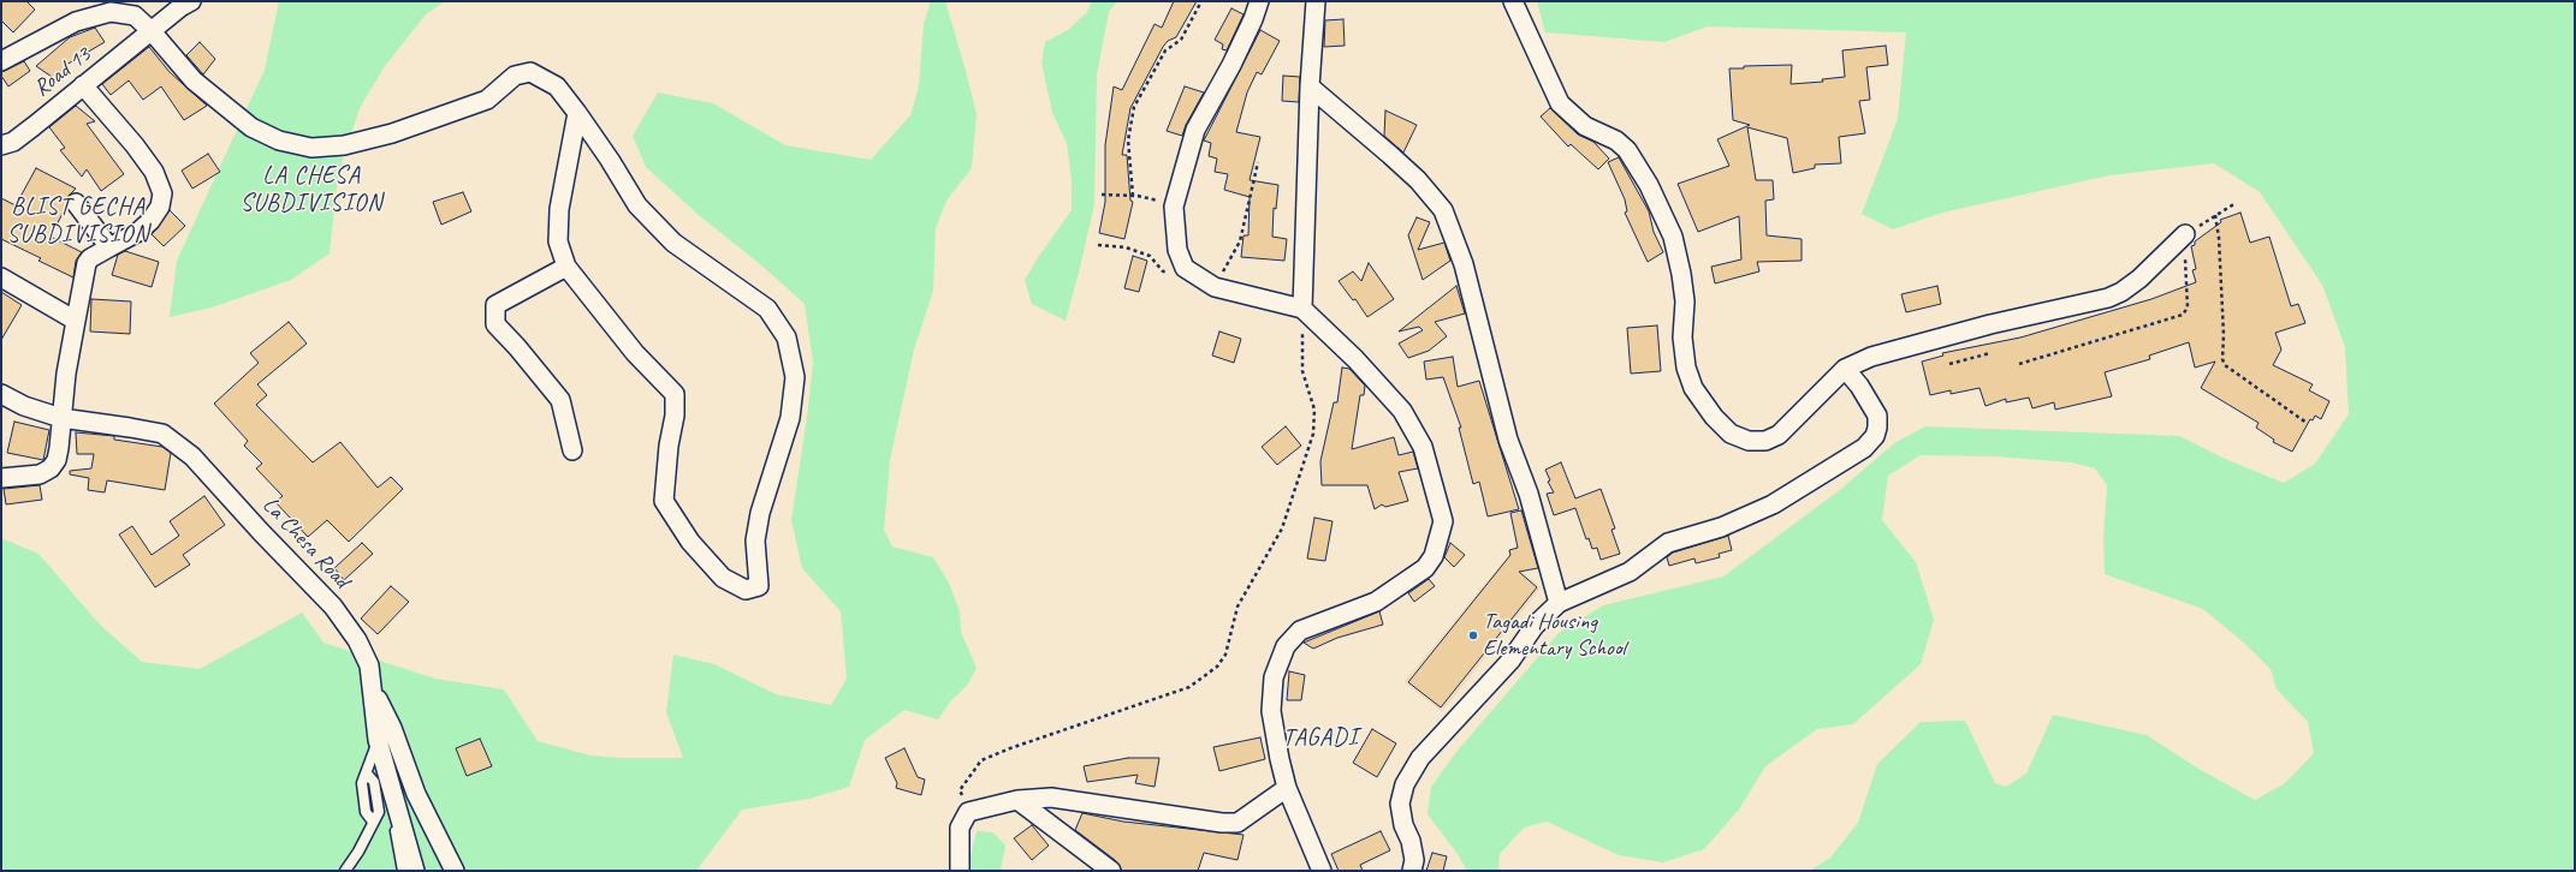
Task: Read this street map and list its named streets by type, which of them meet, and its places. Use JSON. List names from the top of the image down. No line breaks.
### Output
{"streets":{"street":["Road 13","La Chesa Road"]},"districts":["LA CHESA SUBDIVISION","BLIST GECHA SUBDIVISION","TAGADI"],"places":["Tagadi Housing Elementary School"]}
